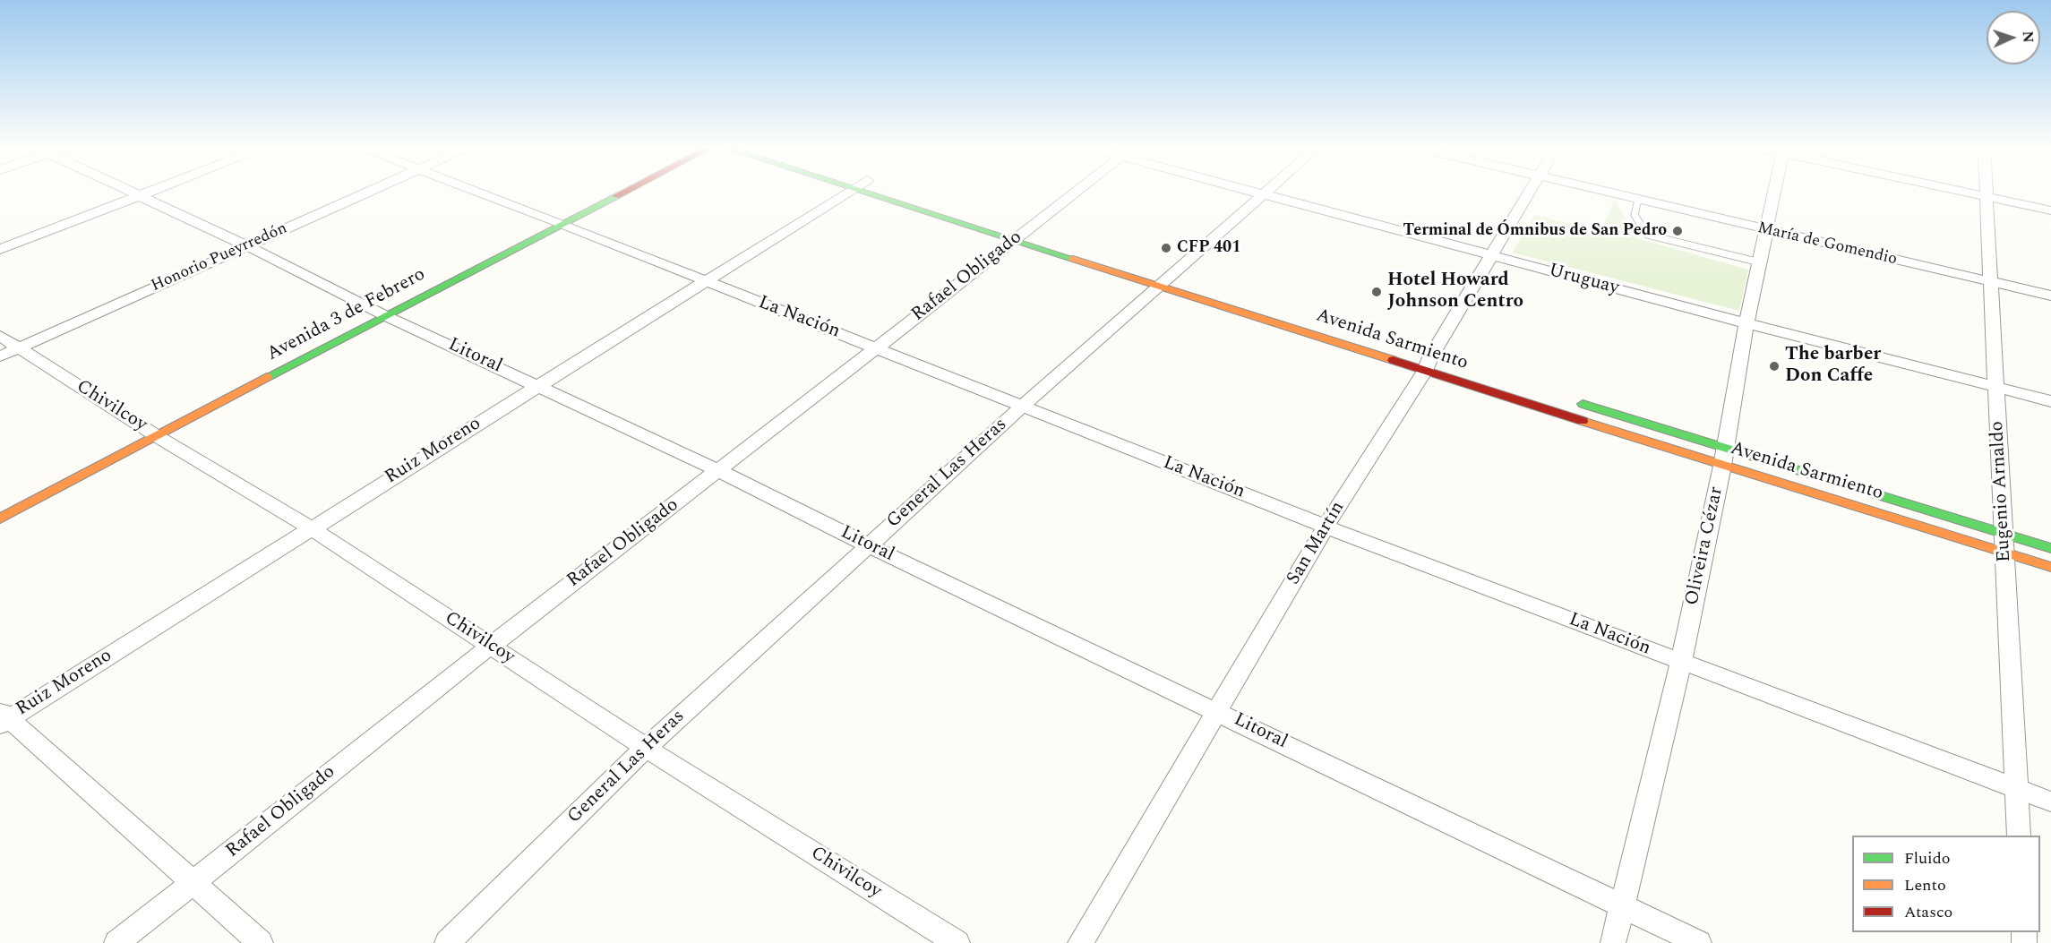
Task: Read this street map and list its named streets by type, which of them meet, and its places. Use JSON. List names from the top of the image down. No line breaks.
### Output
{"streets":{"main road":["Avenida 3 de Febrero","Avenida Sarmiento"],"street":["María de Gomendio","Honorio Pueyrredón","Rafael Obligado","Uruguay","La Nación","Litoral","Chivilcoy","Ruiz Moreno","General Las Heras","Eugenio Arnaldo","San Martín","Oliveira Cézar"]},"crossings":[["María de Gomendio","Eugenio Arnaldo"],["María de Gomendio","Oliveira Cézar"],["Honorio Pueyrredón","Litoral"],["Honorio Pueyrredón","Chivilcoy"],["Rafael Obligado","La Nación"],["Rafael Obligado","Avenida Sarmiento"],["Rafael Obligado","Litoral"],["Rafael Obligado","Chivilcoy"],["Uruguay","General Las Heras"],["Uruguay","Eugenio Arnaldo"],["Uruguay","San Martín"],["Uruguay","Oliveira Cézar"],["Avenida 3 de Febrero","La Nación"],["Avenida 3 de Febrero","Litoral"],["Avenida 3 de Febrero","Chivilcoy"],["La Nación","Ruiz Moreno"],["La Nación","General Las Heras"],["La Nación","Eugenio Arnaldo"],["La Nación","San Martín"],["La Nación","Oliveira Cézar"],["Avenida Sarmiento","General Las Heras"],["Avenida Sarmiento","Eugenio Arnaldo"],["Avenida Sarmiento","San Martín"],["Avenida Sarmiento","Oliveira Cézar"],["Litoral","Ruiz Moreno"],["Litoral","General Las Heras"],["Litoral","San Martín"],["Litoral","Oliveira Cézar"],["Chivilcoy","Ruiz Moreno"],["Chivilcoy","General Las Heras"]],"places":["Terminal de Ómnibus de San Pedro","CFP 401","Hotel Howard Johnson Centro","The barber Don Caffe"],"legend":["Fluido","Lento","Atasco"],"north":"right"}
